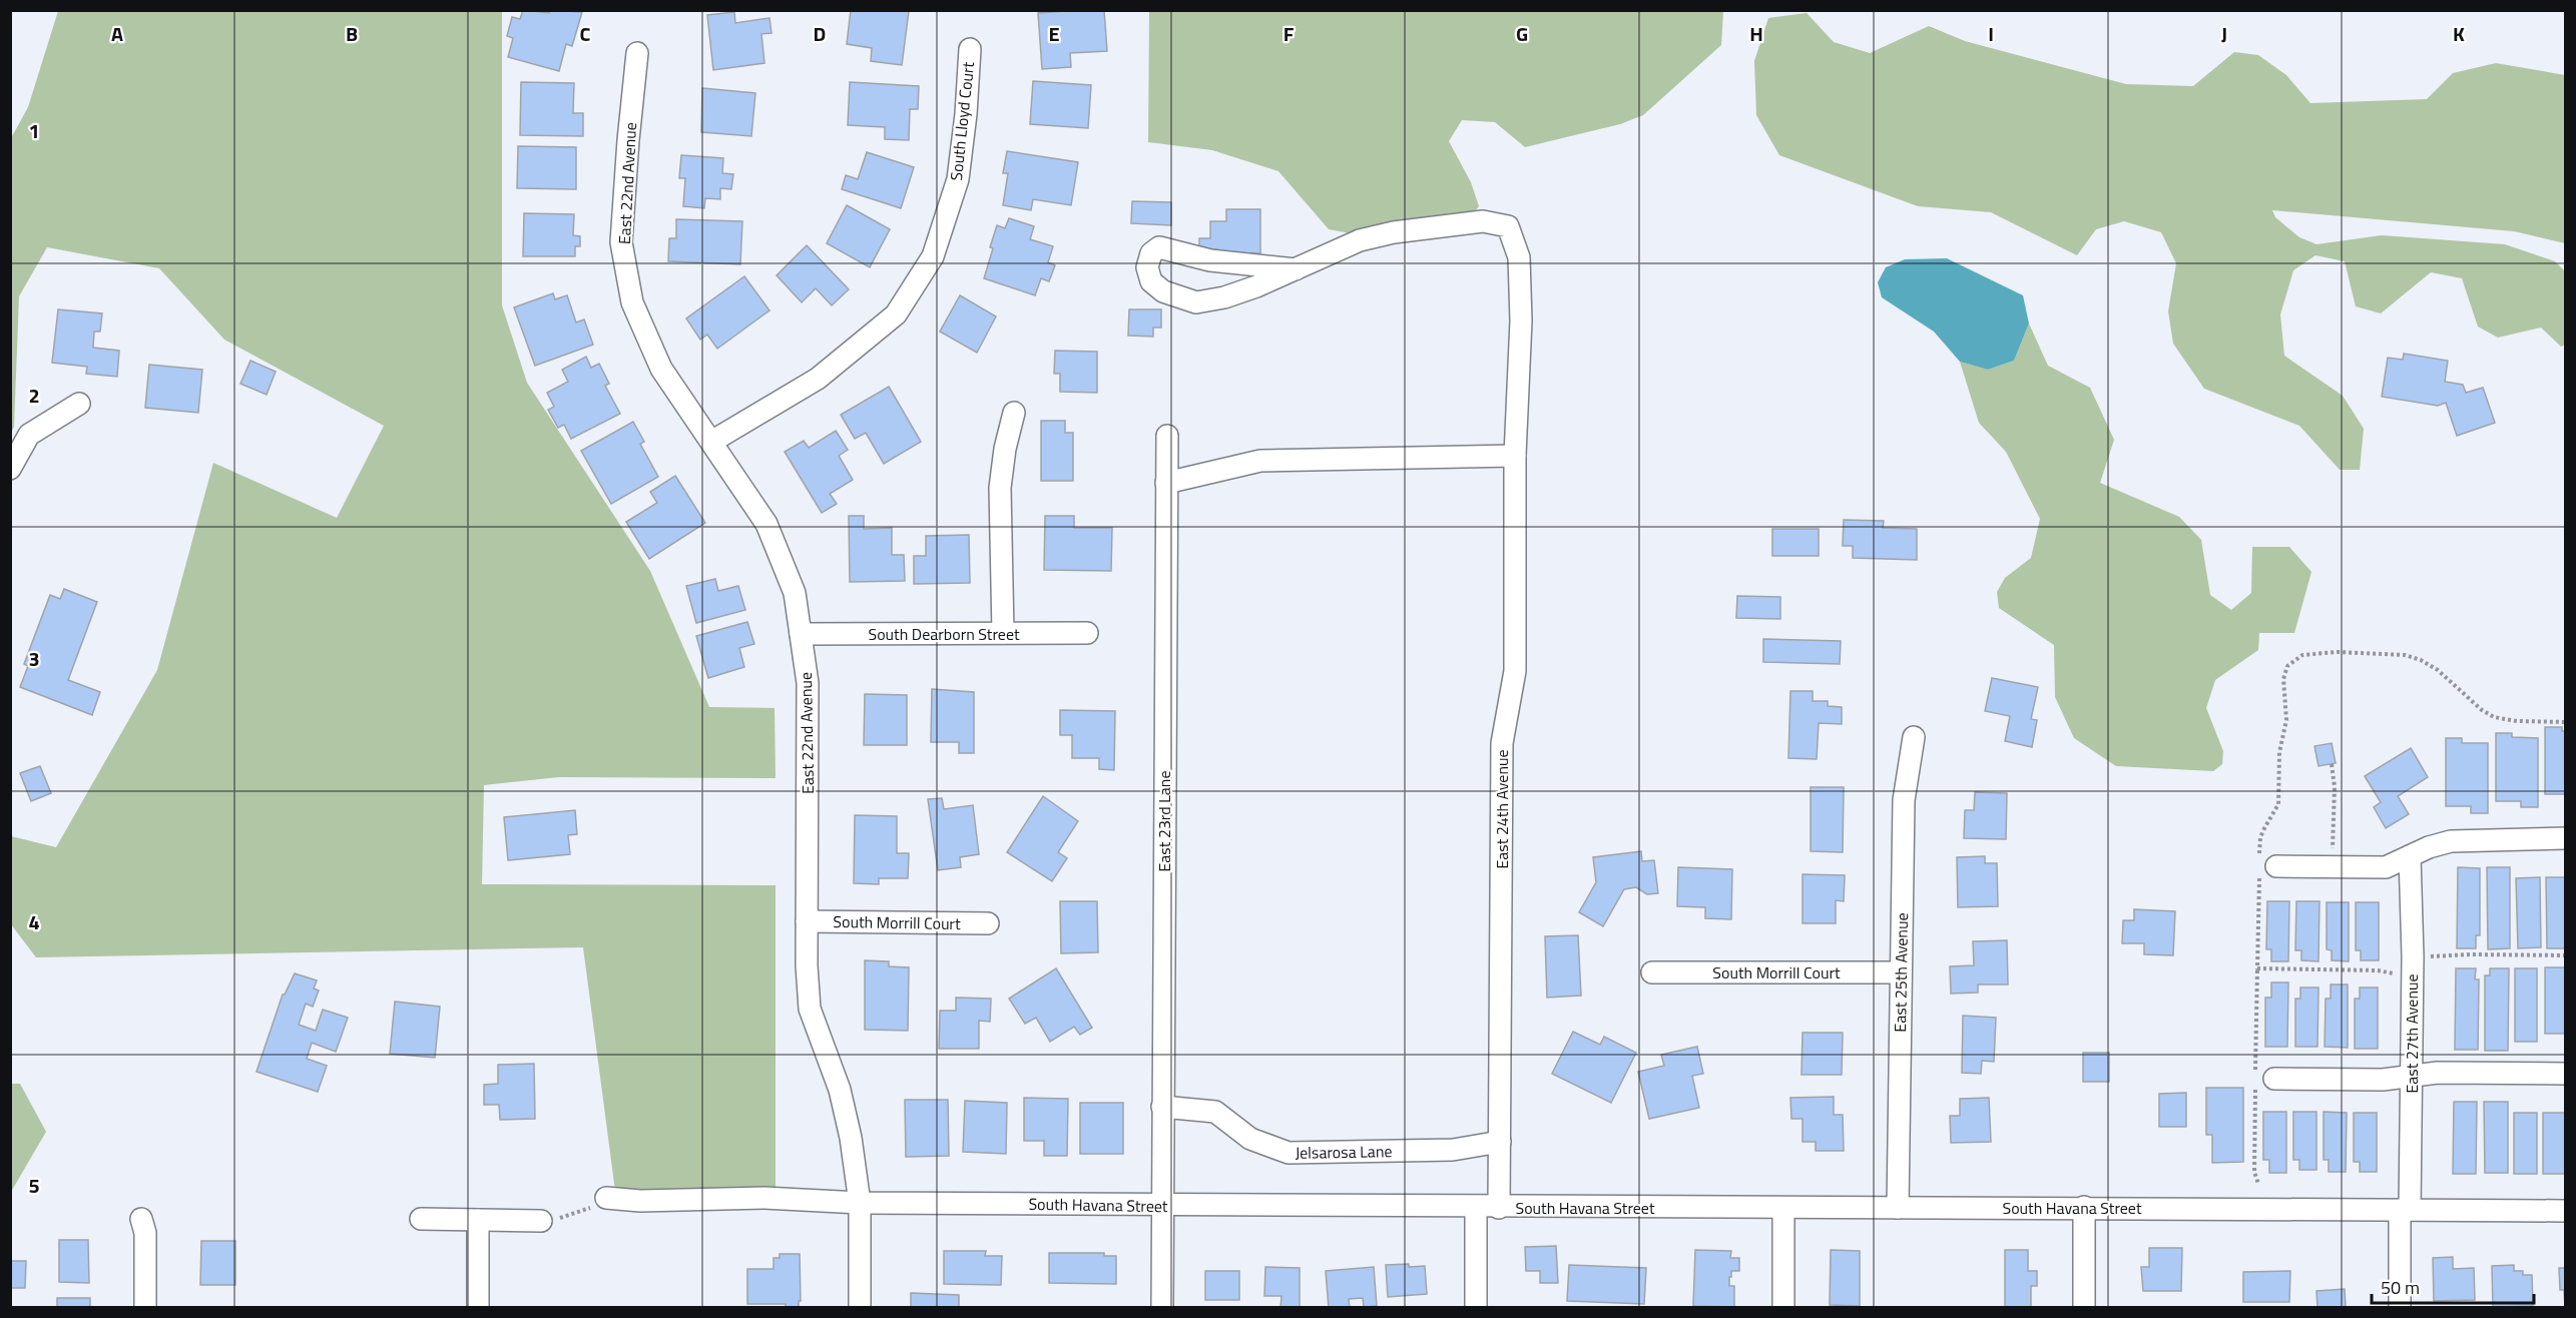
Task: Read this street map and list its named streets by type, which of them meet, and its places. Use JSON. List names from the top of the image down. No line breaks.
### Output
{"streets":{"street":["South Lloyd Court","East 22nd Avenue","South Dearborn Street","East 24th Avenue","East 23rd Lane","South Morrill Court","East 25th Avenue","East 27th Avenue","Jelsarosa Lane","South Havana Street"]},"crossings":[["South Lloyd Court","East 22nd Avenue"],["East 22nd Avenue","South Dearborn Street"],["East 22nd Avenue","South Morrill Court"],["East 22nd Avenue","South Havana Street"],["East 24th Avenue","Jelsarosa Lane"],["East 24th Avenue","South Havana Street"],["East 23rd Lane","Jelsarosa Lane"],["East 23rd Lane","South Havana Street"],["South Morrill Court","East 25th Avenue"],["East 25th Avenue","South Havana Street"],["East 27th Avenue","South Havana Street"]],"scale_bar":"50 m","grid":{"columns":["A","B","C","D","E","F","G","H","I","J","K"],"rows":["1","2","3","4","5"]}}
